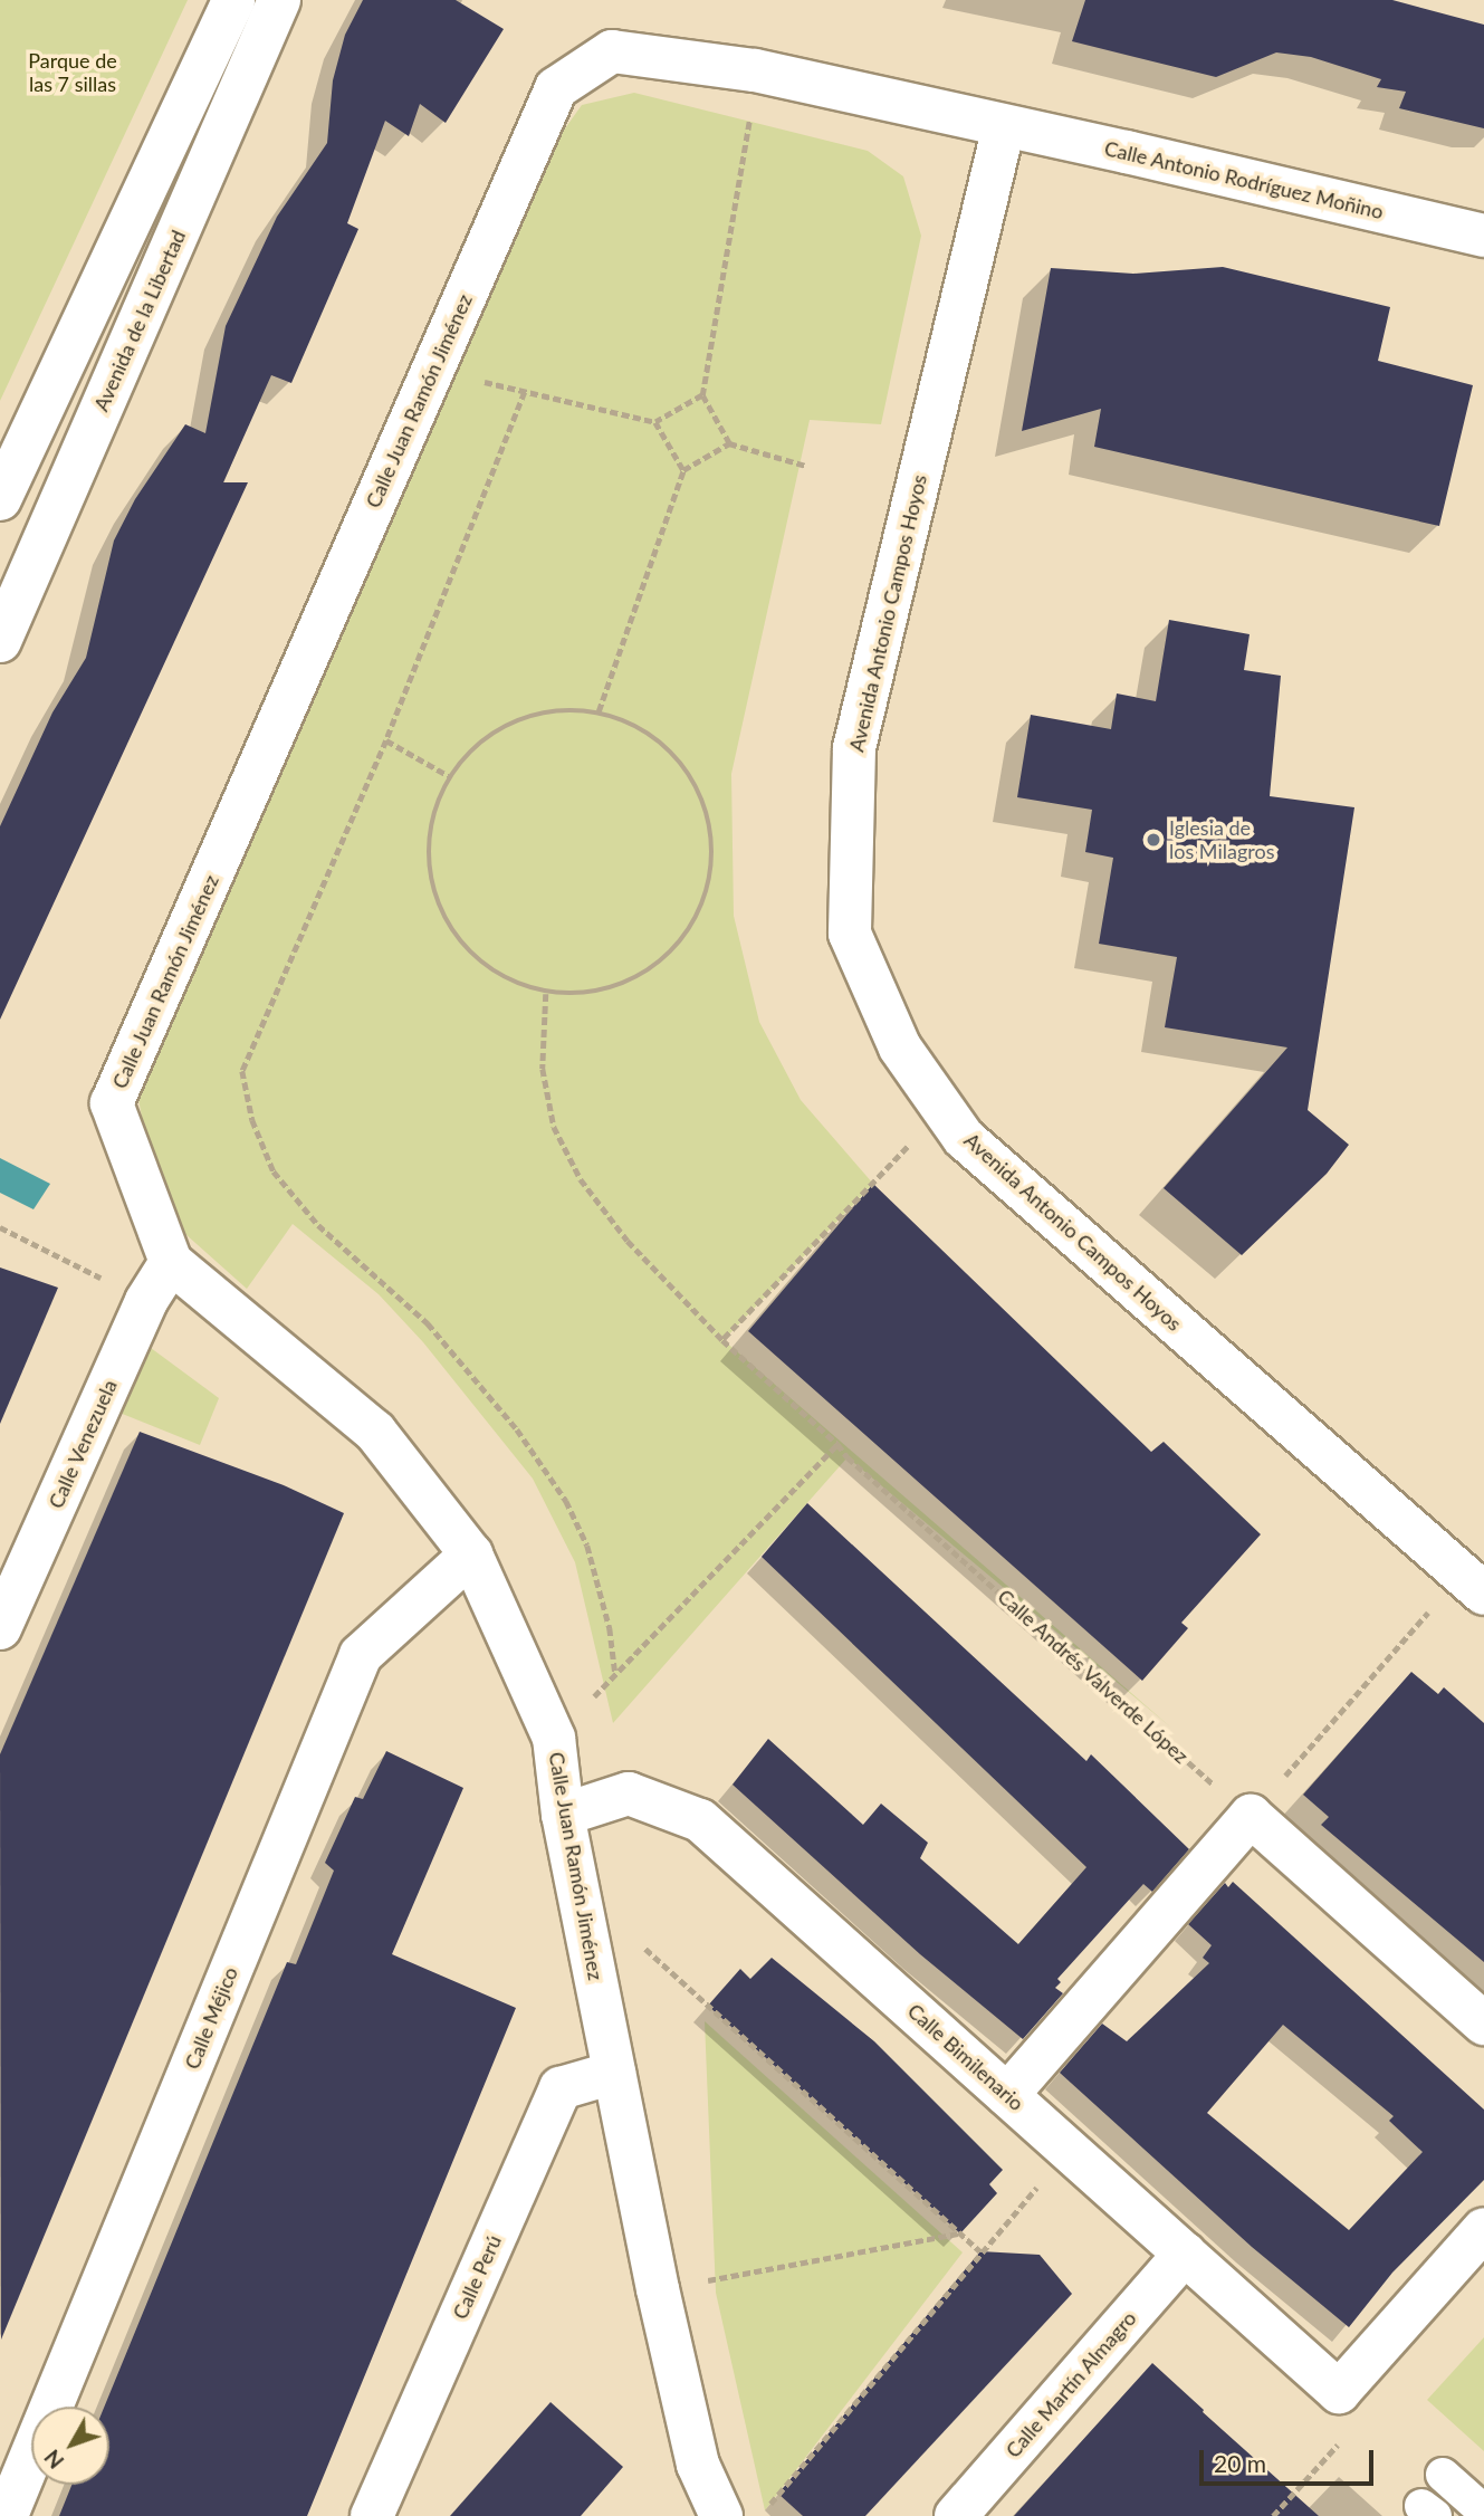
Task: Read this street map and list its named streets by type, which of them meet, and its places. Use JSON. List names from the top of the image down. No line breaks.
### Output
{"streets":{"street":["Calle Antonio Rodríguez Moñino","Avenida de la Libertad","Calle Juan Ramón Jiménez","Avenida Antonio Campos Hoyos","Calle Venezuela","Calle Méjico","Calle Bimilenario","Calle Perú","Calle Martín Almagro"],"path":["Calle Andrés Valverde López"]},"crossings":[["Calle Antonio Rodríguez Moñino","Calle Juan Ramón Jiménez"],["Calle Antonio Rodríguez Moñino","Avenida Antonio Campos Hoyos"],["Calle Juan Ramón Jiménez","Avenida Antonio Campos Hoyos"],["Calle Juan Ramón Jiménez","Calle Venezuela"],["Calle Juan Ramón Jiménez","Calle Méjico"],["Calle Juan Ramón Jiménez","Calle Bimilenario"],["Calle Juan Ramón Jiménez","Calle Perú"],["Calle Bimilenario","Calle Martín Almagro"]],"parks":["Parque de las 7 sillas"],"places":["Iglesia de los Milagros"],"scale_bar":"20 m","north":"bottom left"}
